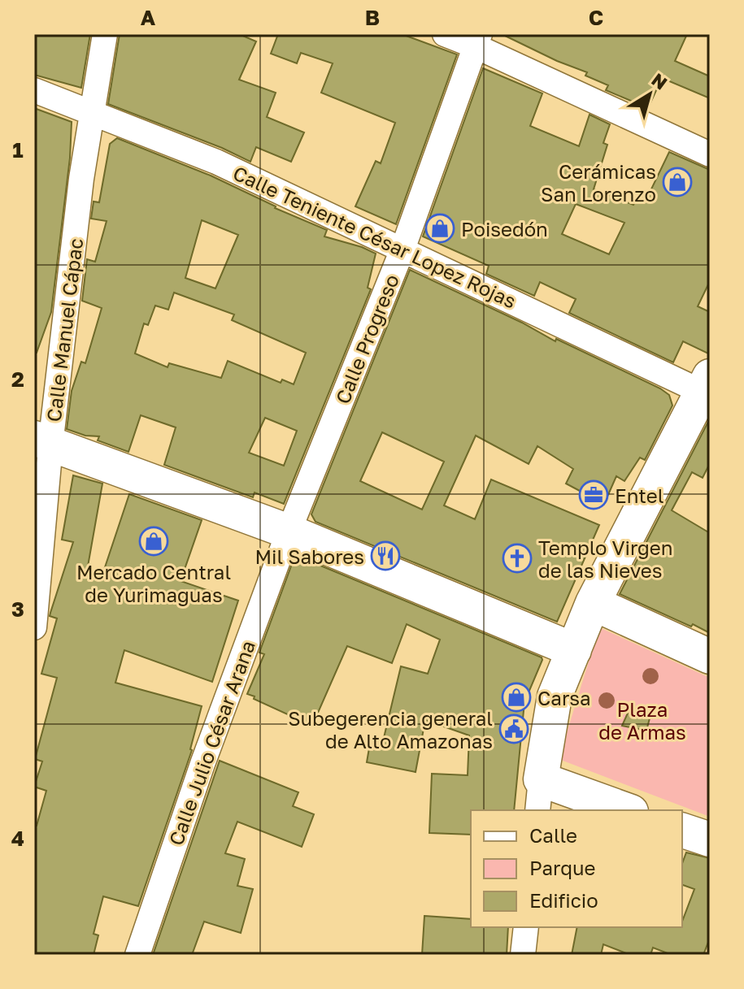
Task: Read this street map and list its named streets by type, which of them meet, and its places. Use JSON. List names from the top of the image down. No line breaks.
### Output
{"streets":{"street":["Calle Teniente César Lopez Rojas","Calle Manuel Cápac","Calle Progreso","Calle Julio César Arana"]},"crossings":[["Calle Teniente César Lopez Rojas","Calle Manuel Cápac"],["Calle Teniente César Lopez Rojas","Calle Progreso"],["Calle Progreso","Calle Julio César Arana"]],"parks":["Plaza de Armas"],"places":{"shop":["Cerámicas San Lorenzo","Poisedón","Mercado Central de Yurimaguas","Carsa"],"office":["Entel"],"restaurant":["Mil Sabores"],"church":["Templo Virgen de las Nieves"],"public building":["Subegerencia general de Alto Amazonas"]},"legend":["Calle","Parque","Edificio"],"north":"top right","grid":{"columns":["A","B","C"],"rows":["1","2","3","4"]}}
